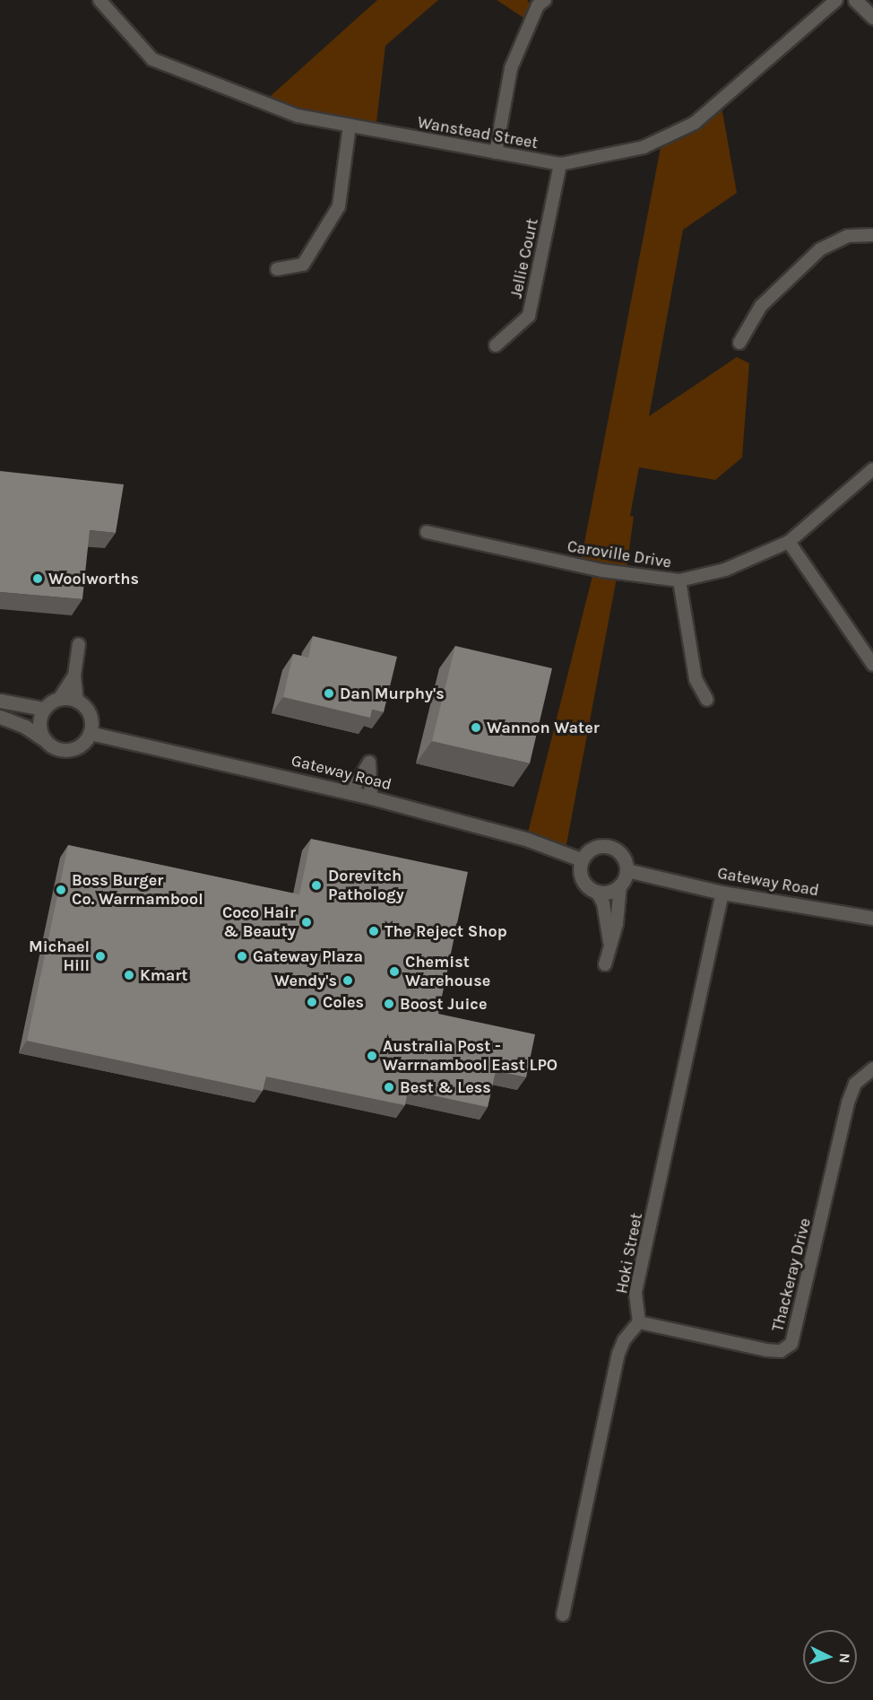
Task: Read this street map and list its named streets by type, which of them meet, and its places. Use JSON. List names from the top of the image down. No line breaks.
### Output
{"streets":{"street":["Wanstead Street","Jellie Court","Caroville Drive","Gateway Road","Hoki Street","Thackeray Drive"]},"crossings":[["Wanstead Street","Jellie Court"],["Gateway Road","Hoki Street"],["Hoki Street","Thackeray Drive"]],"places":["Woolworths","Dan Murphy's","Wannon Water","Dorevitch Pathology","Boss Burger Co. Warrnambool","Coco Hair & Beauty","The Reject Shop","Michael Hill","Gateway Plaza","Chemist Warehouse","Kmart","Wendy's","Coles","Boost Juice","Australia Post - Warrnambool East LPO","Best & Less"],"north":"right"}
